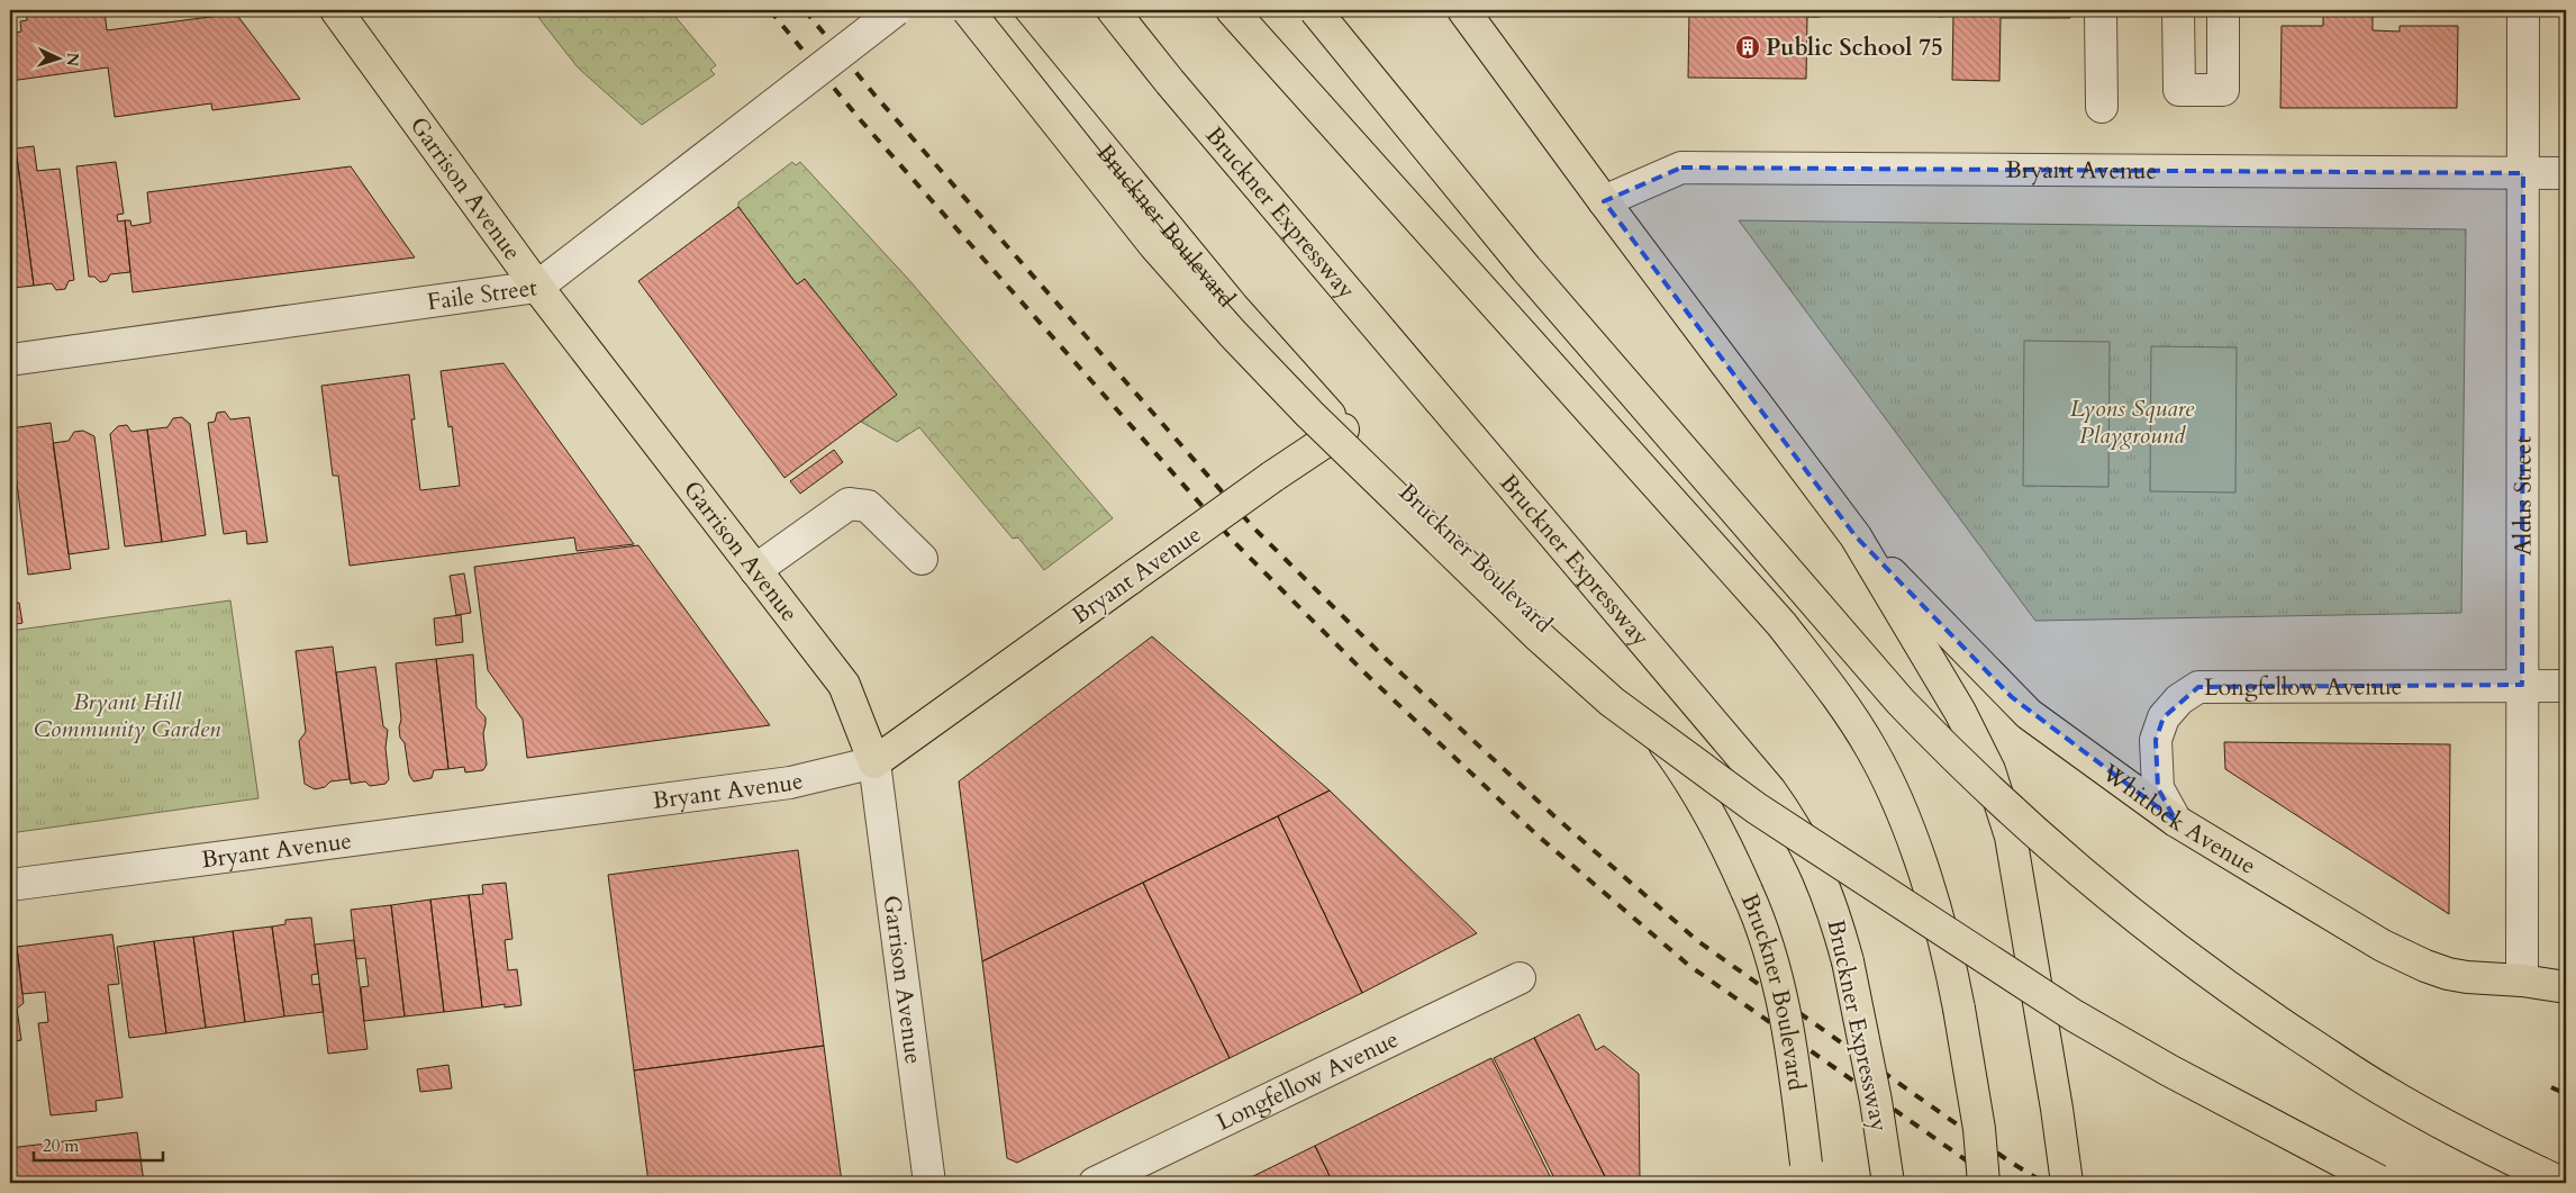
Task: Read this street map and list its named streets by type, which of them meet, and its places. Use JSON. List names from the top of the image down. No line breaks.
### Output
{"streets":{"main road":["Bryant Avenue","Garrison Avenue","Bruckner Expressway","Bruckner Boulevard","Whitlock Avenue"],"street":["Faile Street","Aldus Street","Longfellow Avenue"]},"crossings":[["Bryant Avenue","Garrison Avenue"],["Bryant Avenue","Bruckner Boulevard"],["Bryant Avenue","Aldus Street"],["Garrison Avenue","Faile Street"],["Aldus Street","Longfellow Avenue"],["Aldus Street","Whitlock Avenue"],["Longfellow Avenue","Whitlock Avenue"]],"parks":["Lyons Square Playground","Bryant Hill Community Garden"],"places":{"building":["Public School 75"]},"scale_bar":"20 m","north":"right"}
